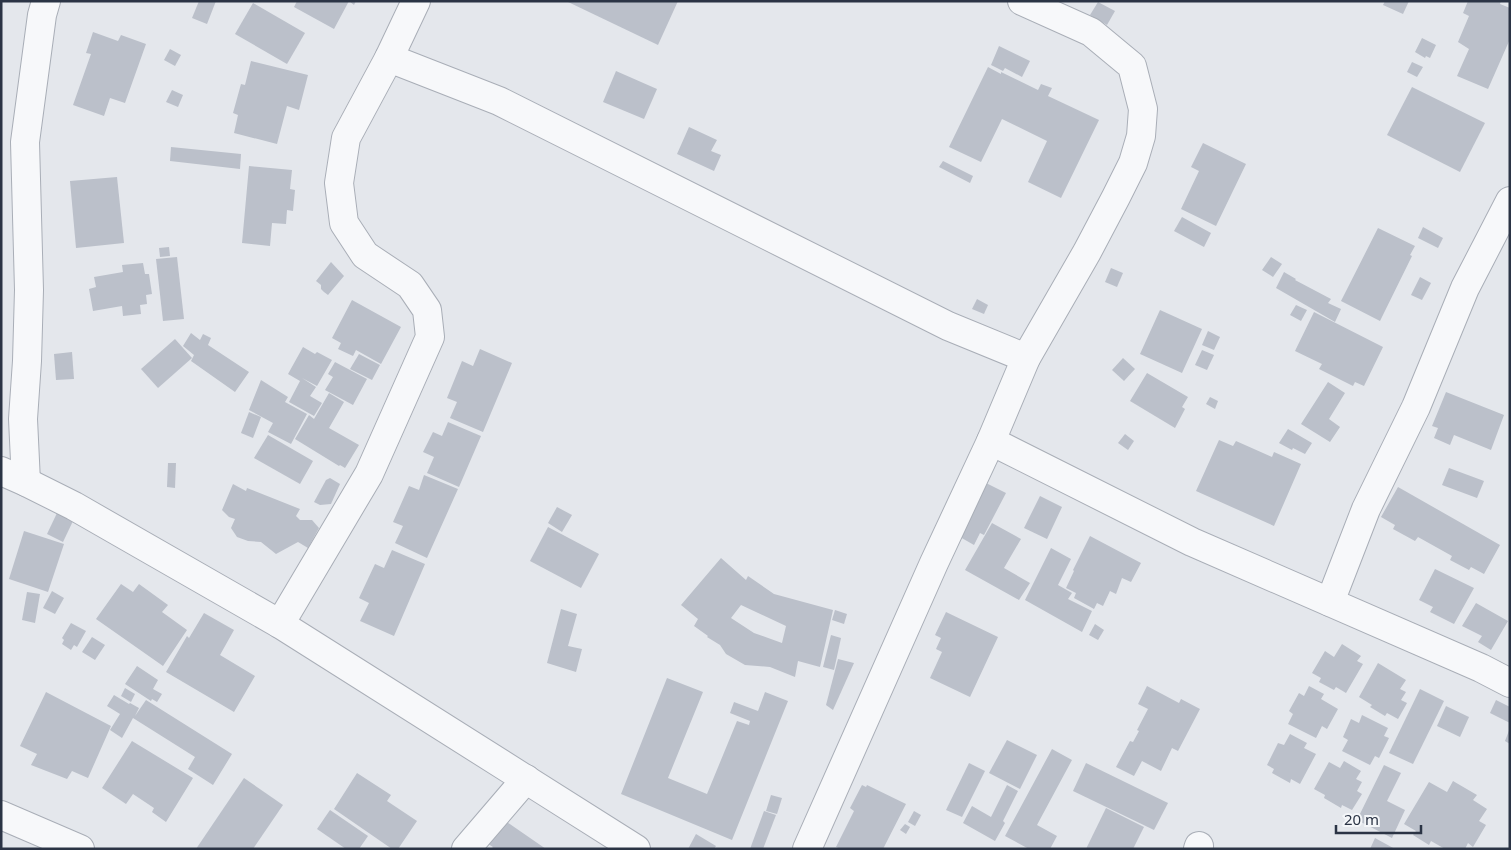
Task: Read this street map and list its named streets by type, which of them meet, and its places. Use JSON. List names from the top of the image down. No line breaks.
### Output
{"scale_bar":"20 m"}
